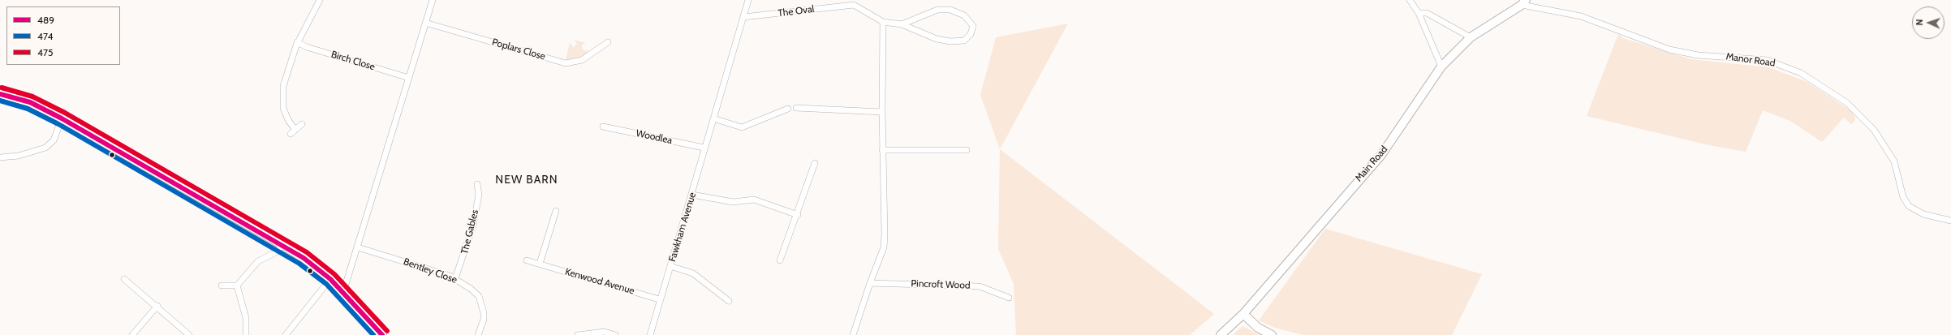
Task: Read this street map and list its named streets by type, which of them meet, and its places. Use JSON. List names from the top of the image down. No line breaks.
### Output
{"streets":{"street":["The Oval","Poplars Close","Manor Road","Birch Close","Woodlea","Main Road","Fawkham Avenue","The Gables","Bentley Close","Kenwood Avenue","Pincroft Wood"]},"crossings":[["The Oval","Fawkham Avenue"],["Manor Road","Main Road"],["Woodlea","Fawkham Avenue"],["Fawkham Avenue","Kenwood Avenue"],["The Gables","Bentley Close"]],"districts":["NEW BARN"],"lines":["transit line 475","transit line 489","transit line 474"],"legend":["489","474","475"],"north":"left"}
